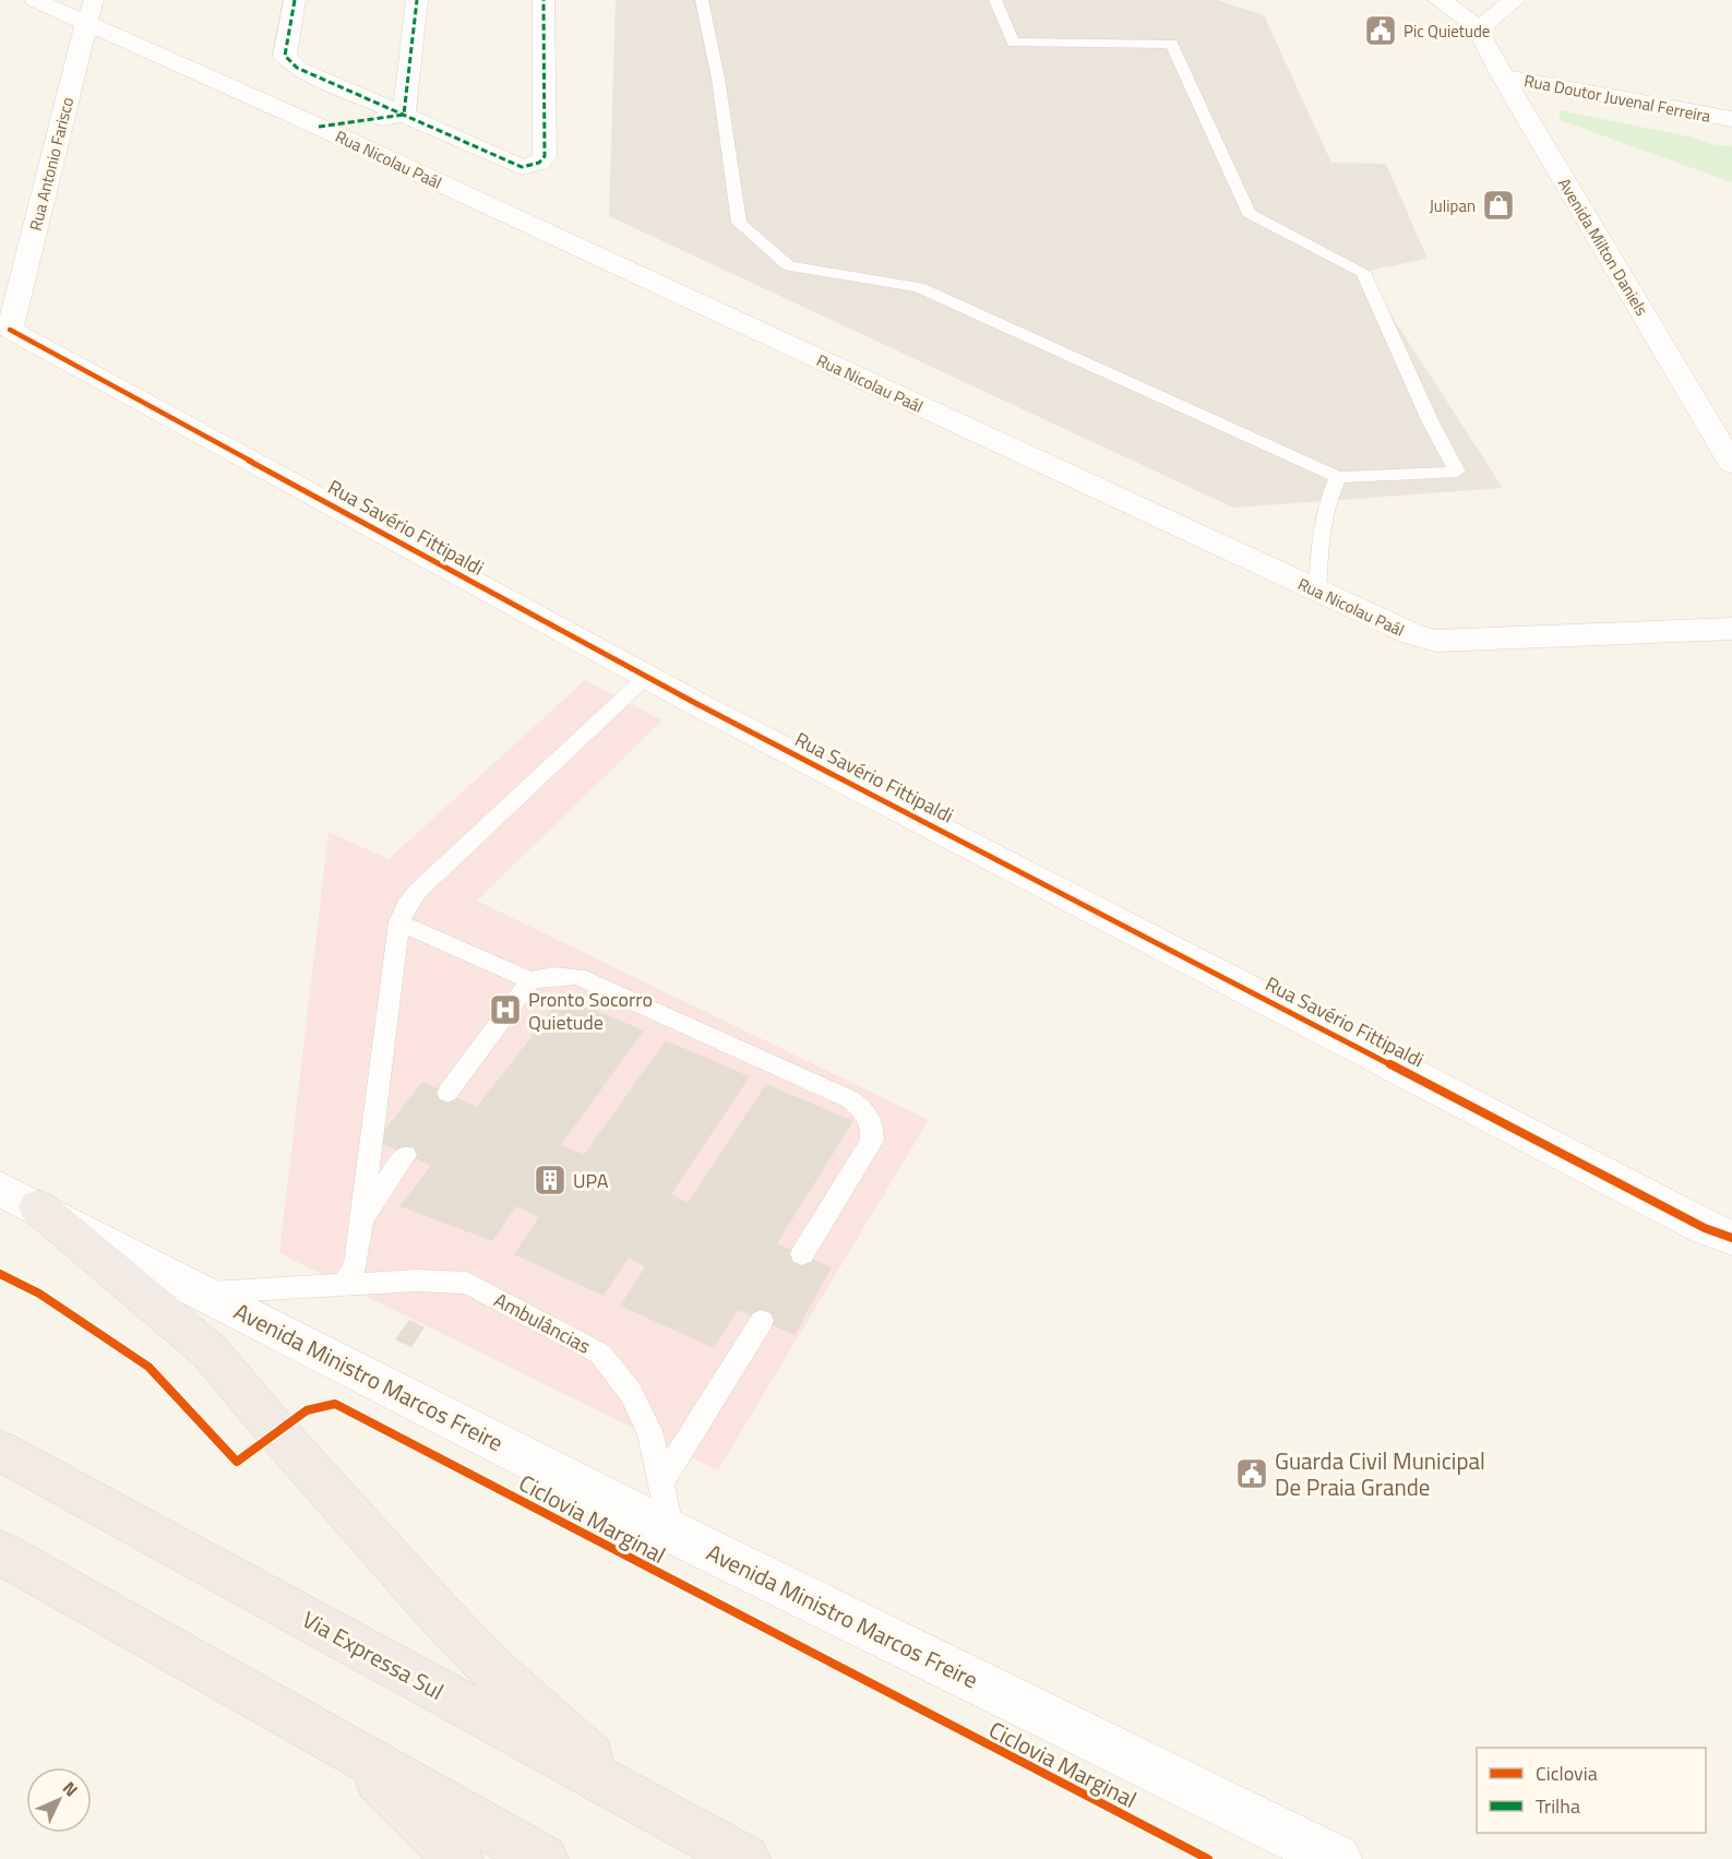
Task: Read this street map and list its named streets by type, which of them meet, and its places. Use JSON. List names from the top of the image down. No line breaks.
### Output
{"streets":{"highway":["Via Expressa Sul"],"street":["Rua Doutor Juvenal Ferreira","Rua Nicolau Paál","Rua Antonio Farisco","Avenida Milton Daniels","Rua Savério Fittipaldi","Avenida Ministro Marcos Freire"],"lane":["Ambulâncias"],"cycle path":["Ciclovia Marginal"]},"crossings":[["Rua Doutor Juvenal Ferreira","Avenida Milton Daniels"],["Rua Nicolau Paál","Rua Antonio Farisco"],["Rua Antonio Farisco","Rua Savério Fittipaldi"],["Ambulâncias","Avenida Ministro Marcos Freire"]],"places":{"public building":["Pic Quietude","Guarda Civil Municipal De Praia Grande"],"shop":["Julipan"],"hospital":["Pronto Socorro Quietude"],"building":["UPA"]},"legend":["Ciclovia","Trilha"],"north":"top right"}
